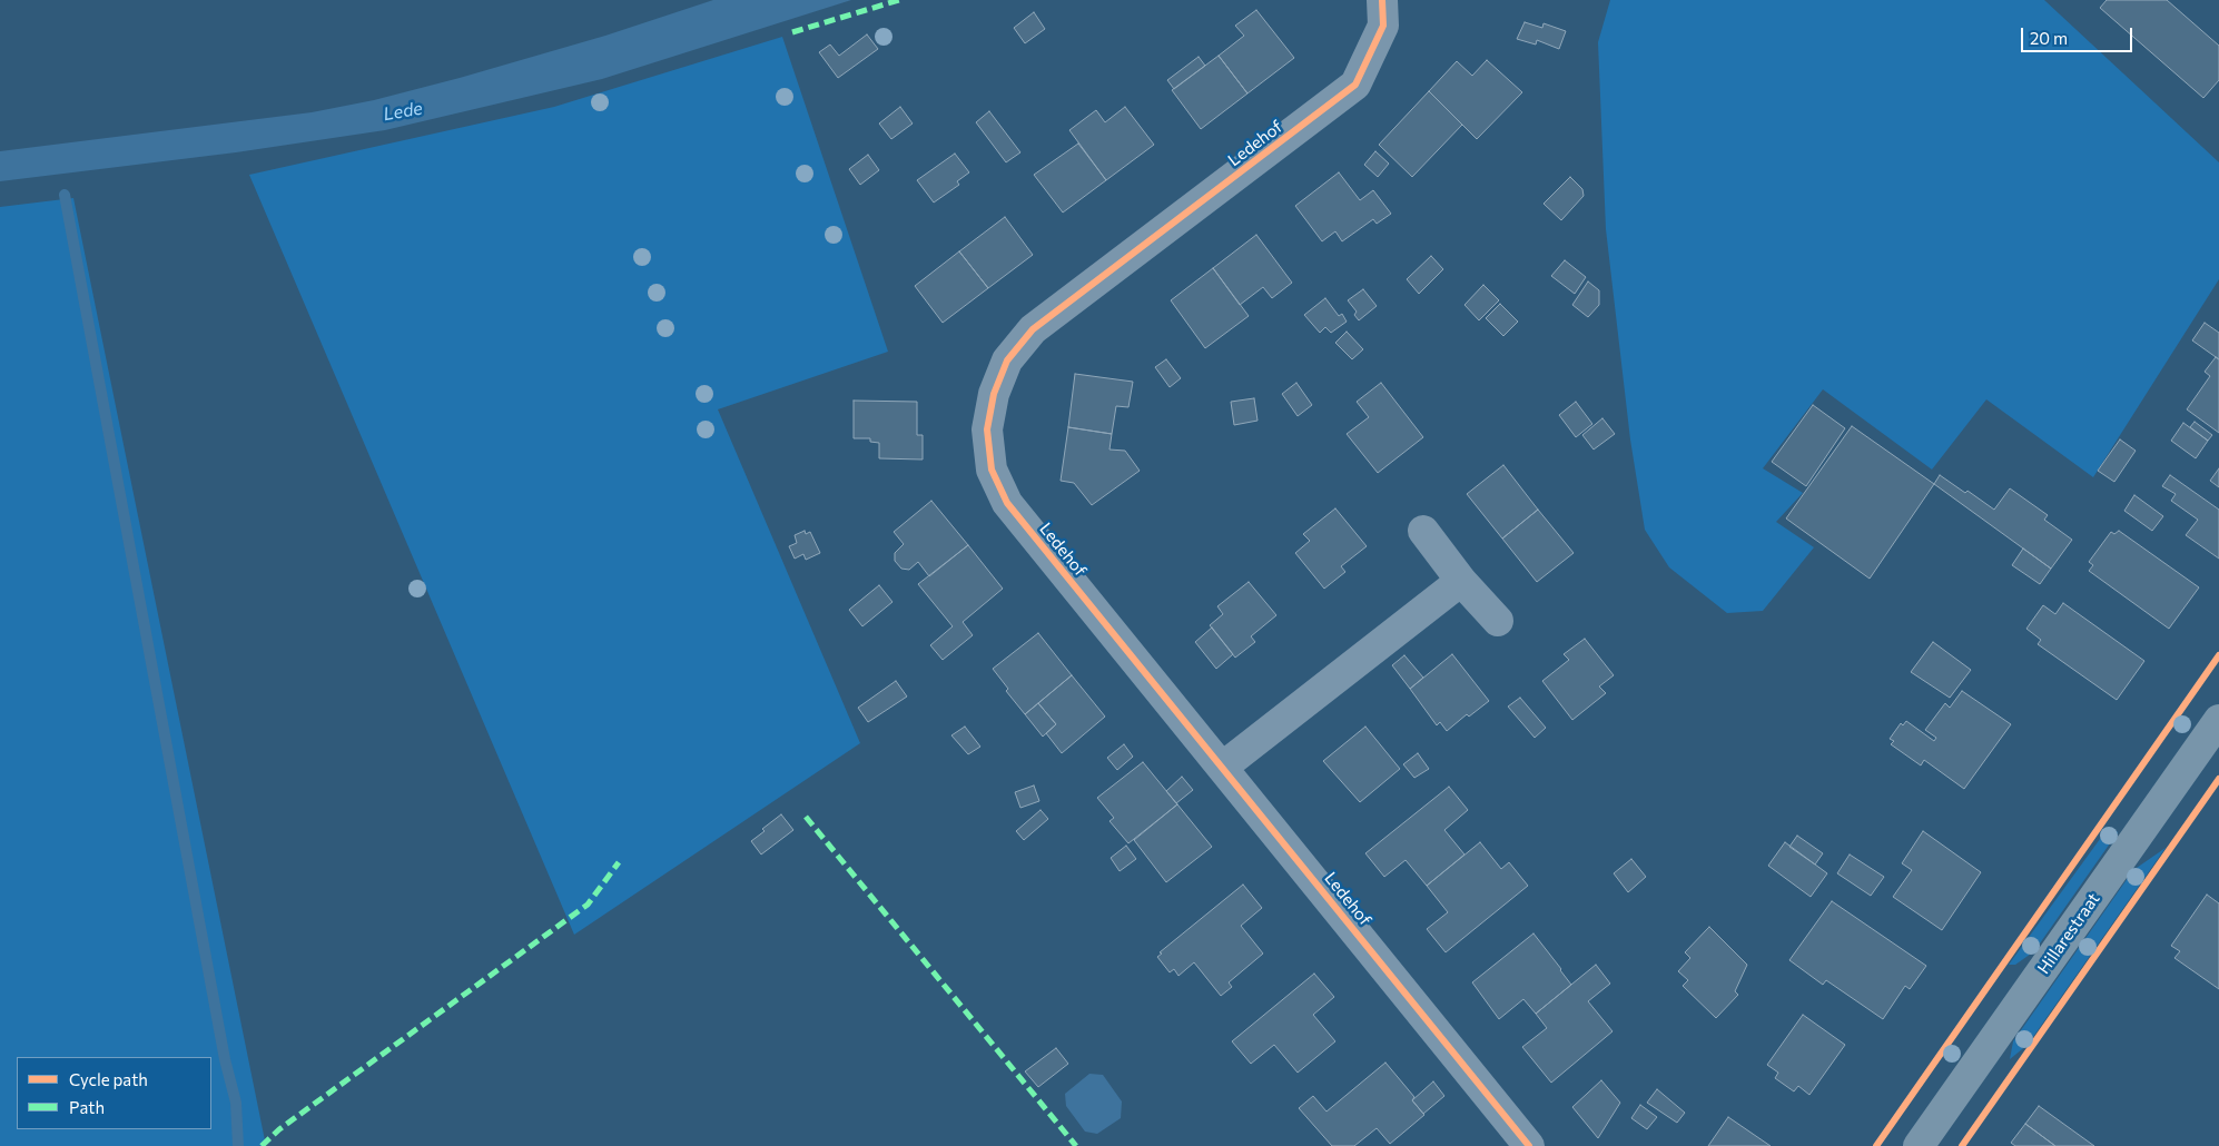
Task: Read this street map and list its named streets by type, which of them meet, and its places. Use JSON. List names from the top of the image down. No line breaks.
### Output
{"streets":{"main road":["Hillarestraat"],"street":["Ledehof"]},"water":["Lede"],"legend":["Cycle path","Path"],"scale_bar":"20 m"}
